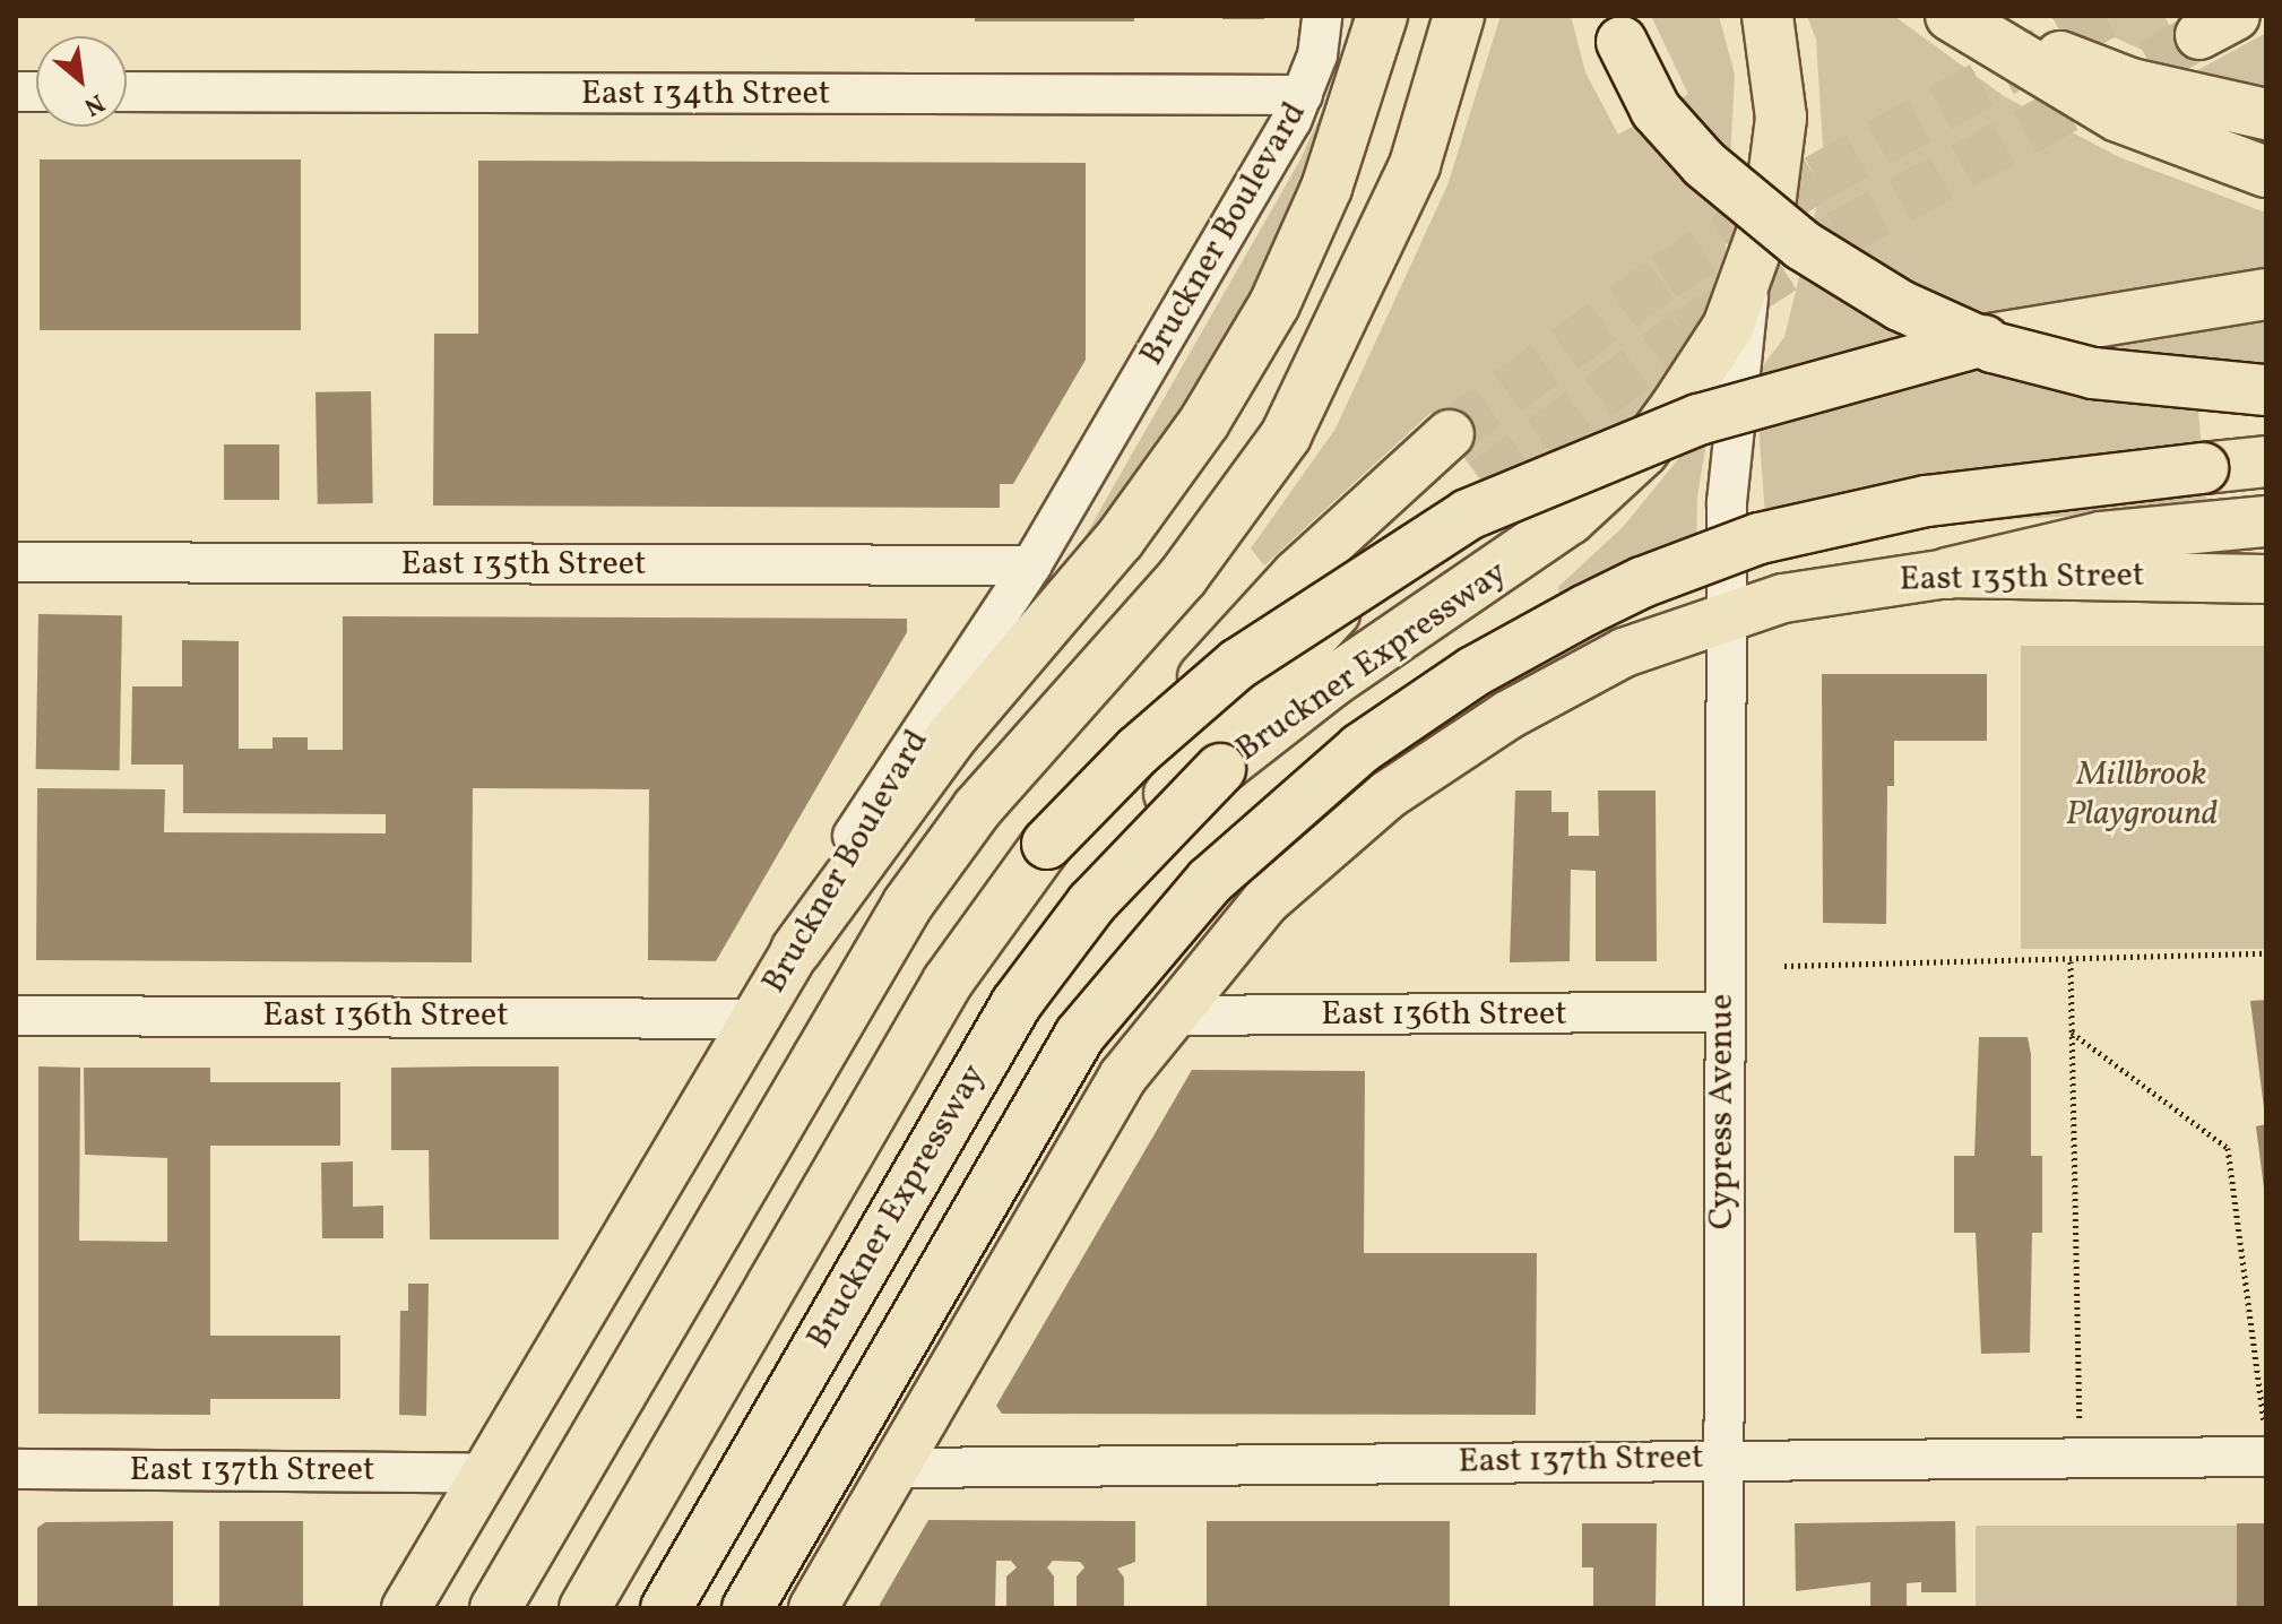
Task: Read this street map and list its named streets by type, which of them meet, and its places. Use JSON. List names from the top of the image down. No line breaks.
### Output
{"streets":{"highway":["Bruckner Expressway"],"main road":["Bruckner Boulevard","East 135th Street"],"street":["East 134th Street","East 136th Street","Cypress Avenue","East 137th Street"]},"crossings":[["East 134th Street","Bruckner Boulevard"],["Bruckner Boulevard","East 135th Street"],["Bruckner Boulevard","East 136th Street"],["Bruckner Boulevard","East 137th Street"],["East 135th Street","Cypress Avenue"],["Bruckner Expressway","Cypress Avenue"],["East 136th Street","Cypress Avenue"],["Cypress Avenue","East 137th Street"]],"parks":["Millbrook Playground"],"north":"bottom right"}
